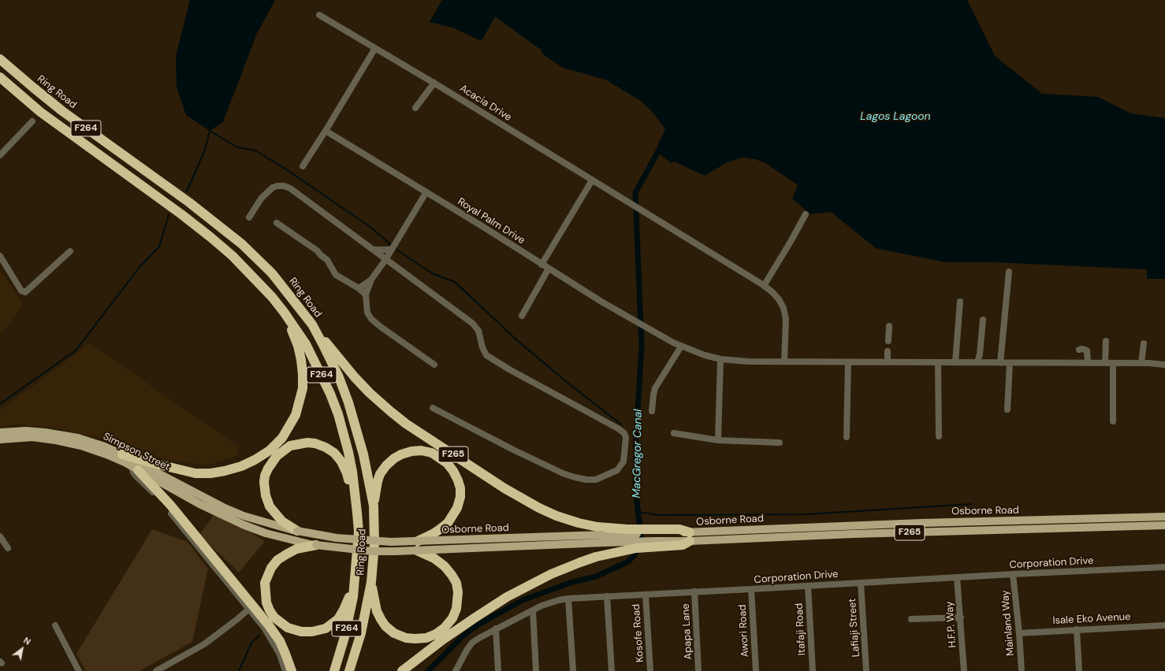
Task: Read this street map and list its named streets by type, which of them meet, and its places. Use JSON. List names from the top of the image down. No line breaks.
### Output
{"streets":{"highway":["Ring Road","F264","F265"],"main road":["Simpson Street","Osborne Road"],"street":["Acacia Drive","Royal Palm Drive","Corporation Drive","Isale Eko Avenue","Mainland Way","H.F.P. Way","Lafiaji Street","Itafaji Road","Awori Road","Apapa Lane","Kosofe Road"]},"crossings":[["Ring Road","F265"],["Acacia Drive","Royal Palm Drive"],["Simpson Street","Osborne Road"],["F265","Osborne Road"],["Corporation Drive","Mainland Way"],["Corporation Drive","H.F.P. Way"],["Corporation Drive","Lafiaji Street"],["Corporation Drive","Itafaji Road"],["Corporation Drive","Awori Road"],["Corporation Drive","Apapa Lane"],["Corporation Drive","Kosofe Road"],["Isale Eko Avenue","Mainland Way"]],"water":["Lagos Lagoon","MacGregor Canal"],"north":"top right"}
